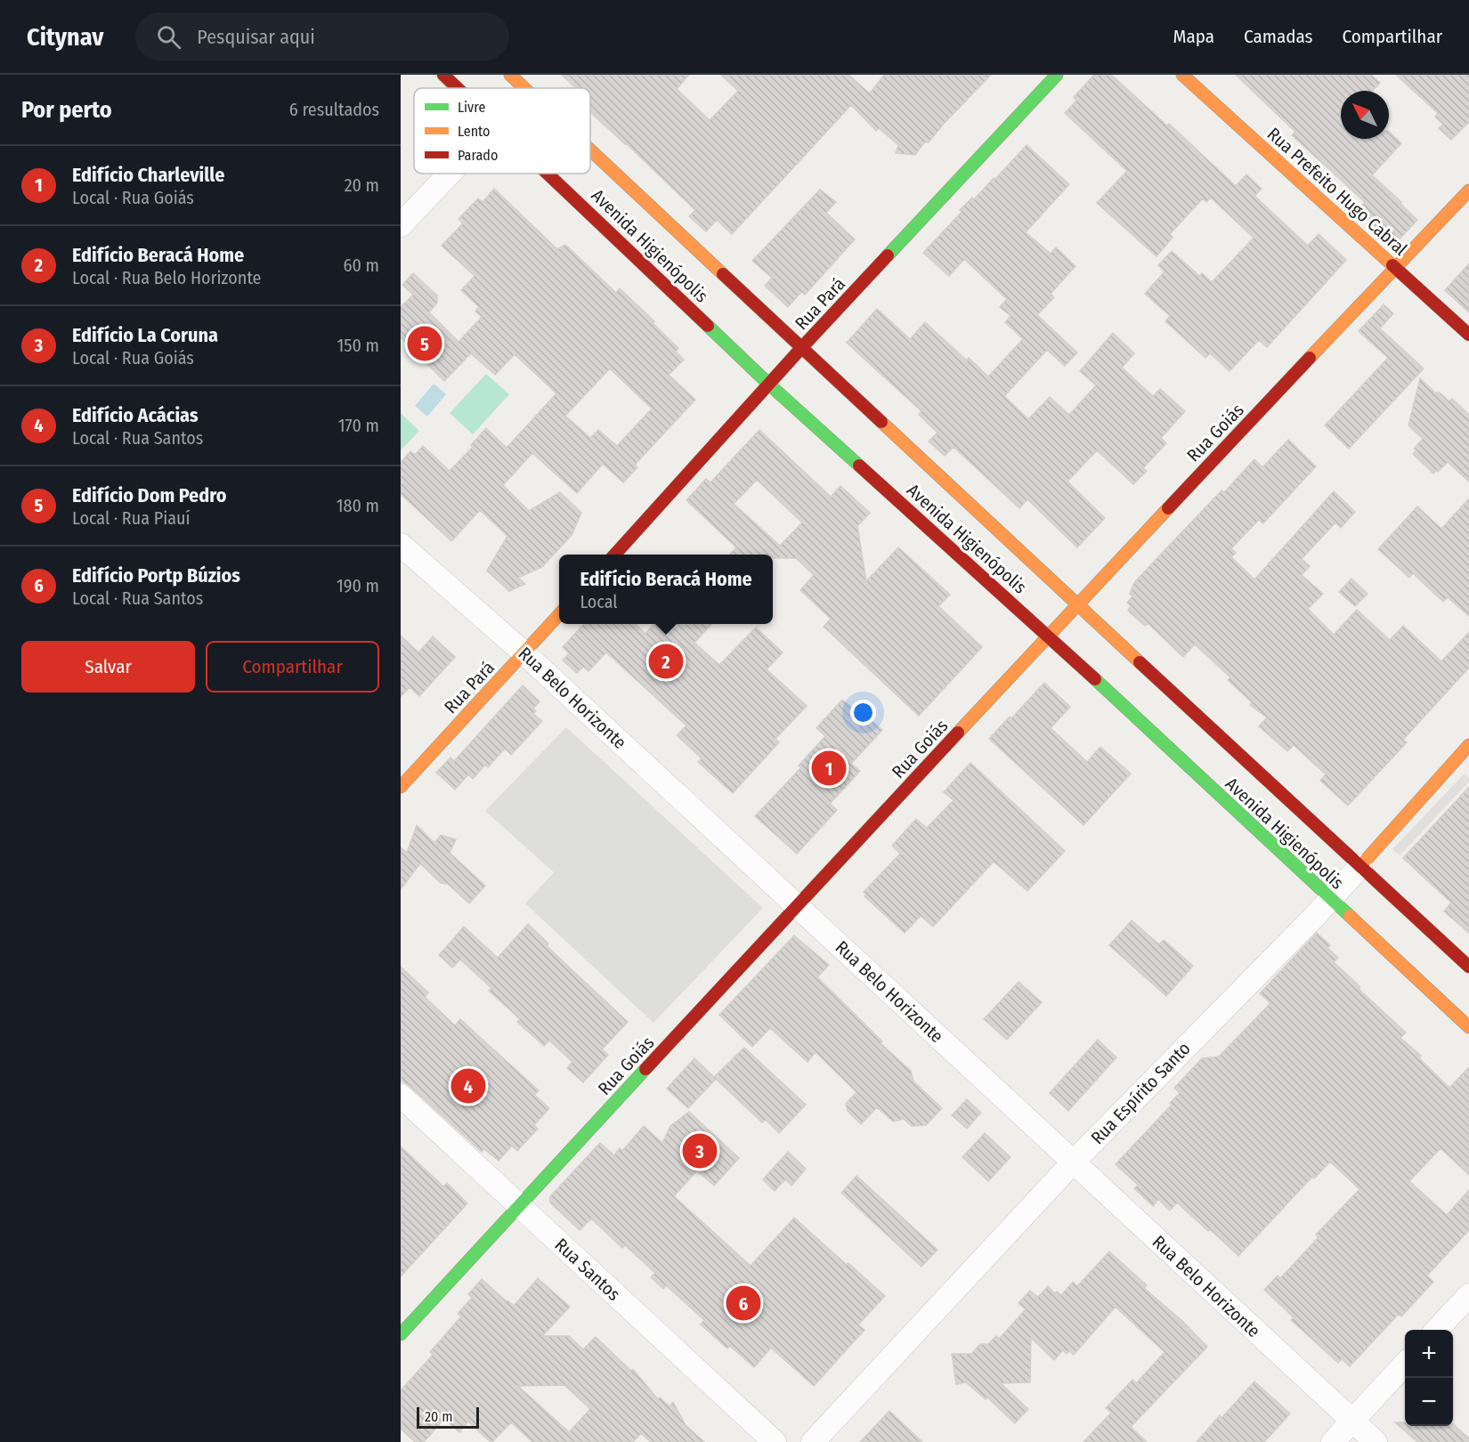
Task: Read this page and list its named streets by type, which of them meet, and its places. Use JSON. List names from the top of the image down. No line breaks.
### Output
{"streets":{"main road":["Rua Prefeito Hugo Cabral","Avenida Higienópolis","Rua Pará","Rua Goiás","Rua Espírito Santo"],"street":["Rua Belo Horizonte","Rua Santos"]},"crossings":[["Rua Prefeito Hugo Cabral","Rua Goiás"],["Avenida Higienópolis","Rua Pará"],["Avenida Higienópolis","Rua Goiás"],["Avenida Higienópolis","Rua Espírito Santo"],["Rua Pará","Rua Belo Horizonte"],["Rua Goiás","Rua Belo Horizonte"],["Rua Goiás","Rua Santos"],["Rua Belo Horizonte","Rua Espírito Santo"]],"legend":["Livre","Lento","Parado"],"scale_bar":"20 m","north":"top left","page":{"header":"Citynav","search":"Pesquisar aqui","nav":["Mapa","Camadas","Compartilhar"],"heading":["Por perto","6 resultados"],"list":[{"mark":"1","name":"Edifício Charleville","note":"Local · Rua Goiás","value":"20 m"},{"mark":"2","name":"Edifício Beracá Home","note":"Local · Rua Belo Horizonte","value":"60 m"},{"mark":"3","name":"Edifício La Coruna","note":"Local · Rua Goiás","value":"150 m"},{"mark":"4","name":"Edifício Acácias","note":"Local · Rua Santos","value":"170 m"},{"mark":"5","name":"Edifício Dom Pedro","note":"Local · Rua Piauí","value":"180 m"},{"mark":"6","name":"Edifício Portp Búzios","note":"Local · Rua Santos","value":"190 m"}],"pins":["5","2","1","4","3","6"],"popup":["Edifício Beracá Home","Local"],"buttons":["Salvar","Compartilhar"],"map_buttons":["+","−"],"scale":"20 m"}}
